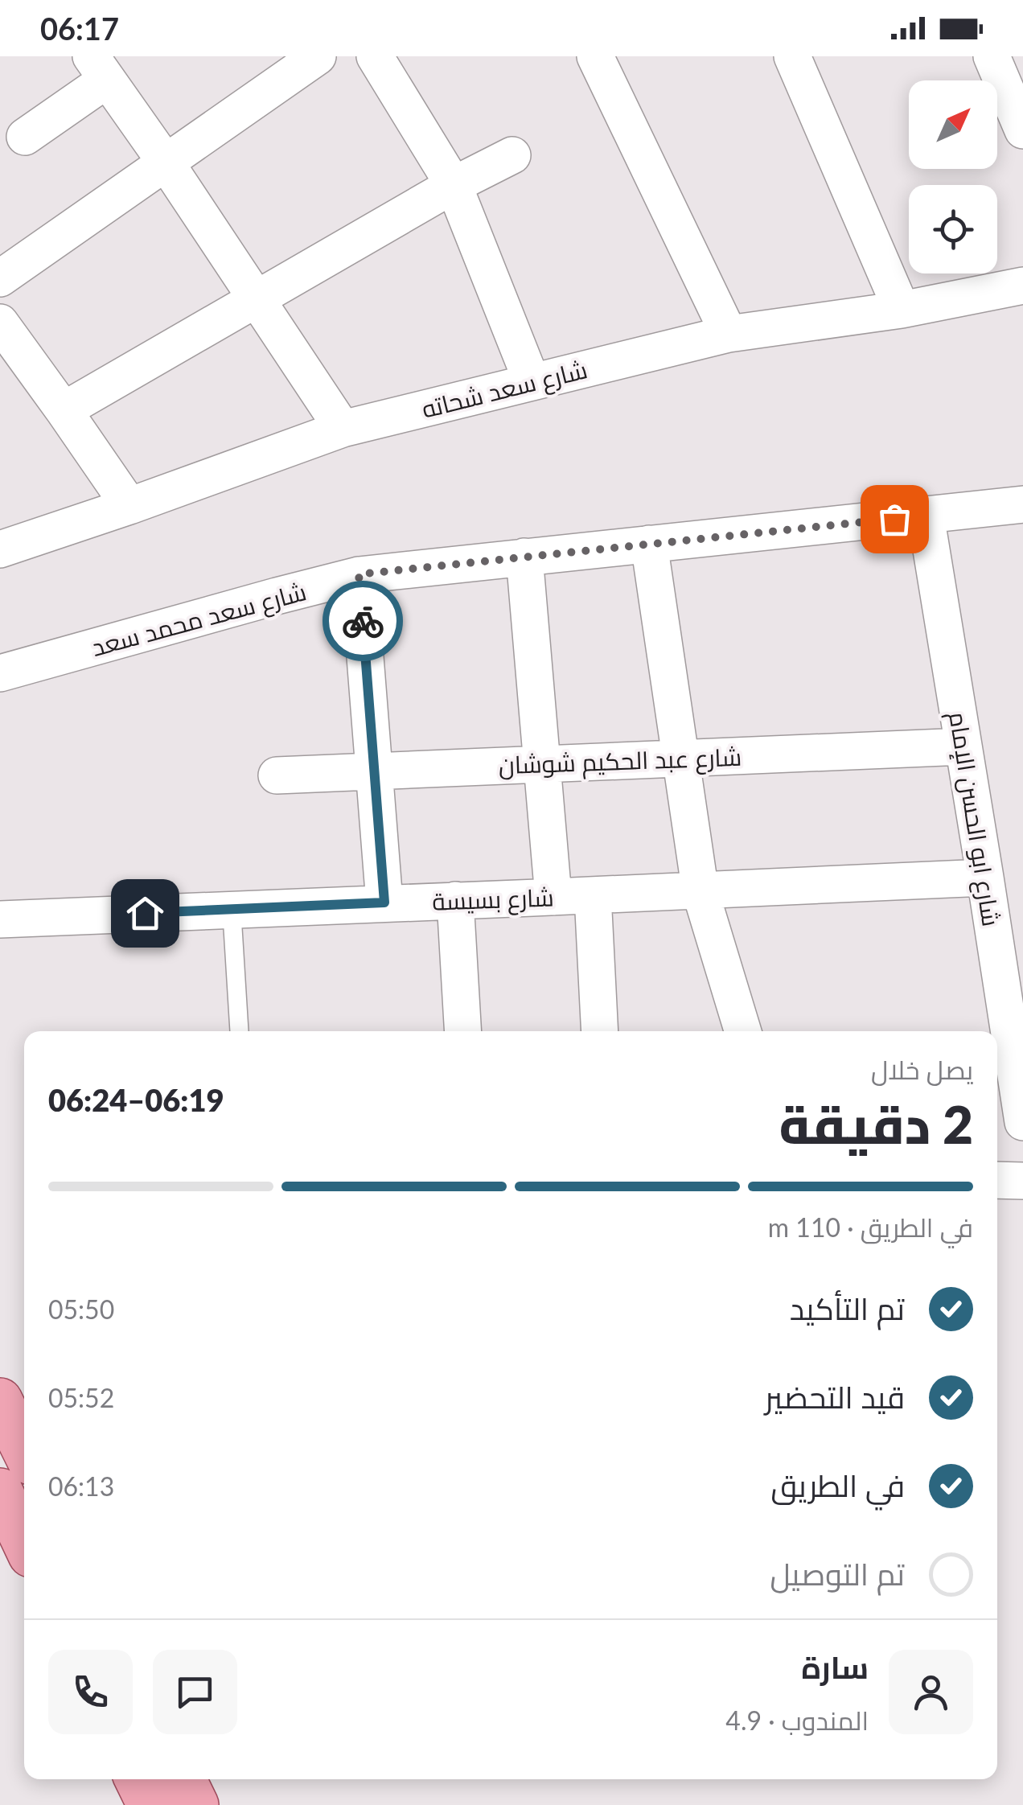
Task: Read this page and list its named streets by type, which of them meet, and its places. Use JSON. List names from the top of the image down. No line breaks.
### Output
{"streets":{"street":["شارع سعد شحاته","شارع سعد محمد سعد","شارع عبد الحكيم شوشان","شارع ابو الحسن الإمام","شارع بسيسة"]},"crossings":[["شارع سعد محمد سعد","شارع ابو الحسن الإمام"],["شارع عبد الحكيم شوشان","شارع ابو الحسن الإمام"],["شارع ابو الحسن الإمام","شارع بسيسة"]],"north":"top right","page":{"status":"06:17","heading":["2 دقيقة","يصل خلال","06:19–06:24"],"panel":["سارة","المندوب · 4.9"],"bar":"في الطريق · 110 m","list":[["تم التأكيد","05:50"],["قيد التحضير","05:52"],["في الطريق","06:13"],"تم التوصيل"]}}
